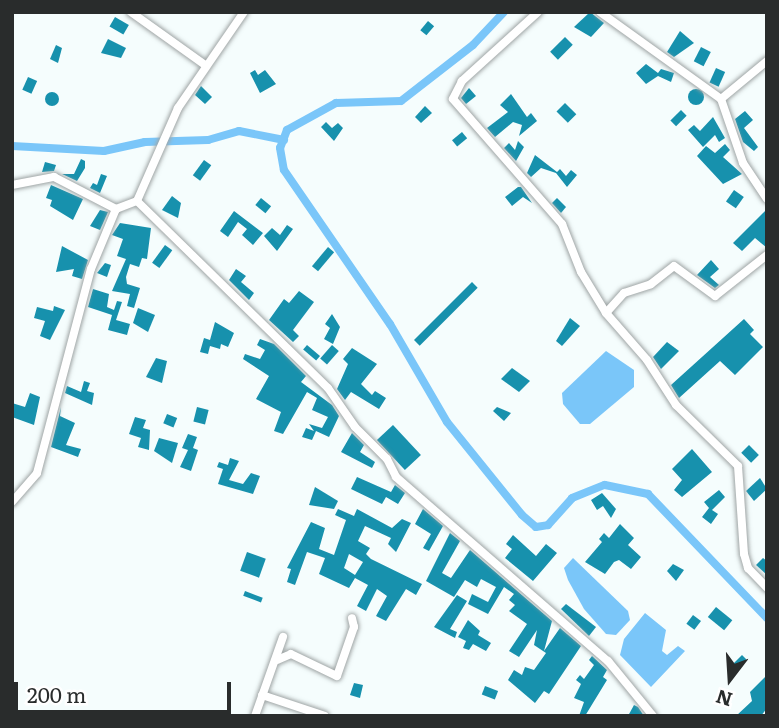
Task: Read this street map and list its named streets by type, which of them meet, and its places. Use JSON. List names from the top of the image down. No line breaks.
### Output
{"scale_bar":"200 m","north":"bottom"}
